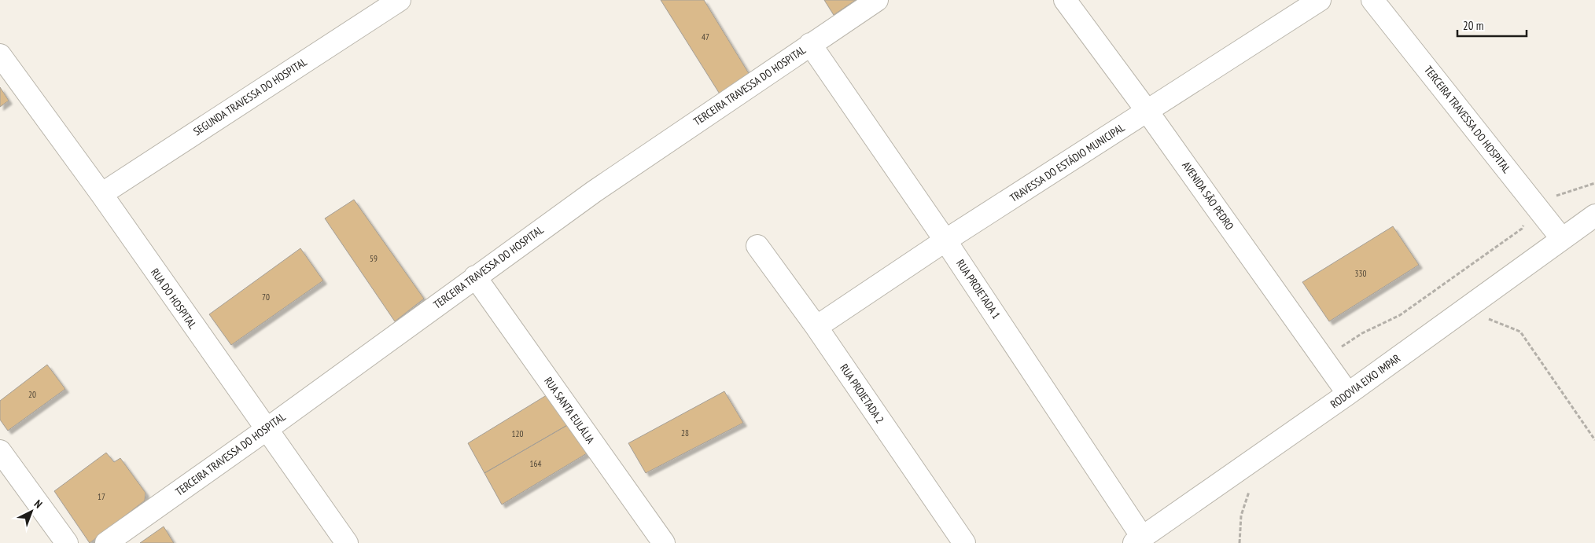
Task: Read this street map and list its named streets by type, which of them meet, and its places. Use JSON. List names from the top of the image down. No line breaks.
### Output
{"streets":{"street":["TERCEIRA TRAVESSA DO HOSPITAL","SEGUNDA TRAVESSA DO HOSPITAL","TRAVESSA DO ESTÁDIO MUNICIPAL","AVENIDA SÃO PEDRO","RUA PROJETADA 1","RUA DO HOSPITAL","RODOVIA EIXO IMPAR","RUA PROJETADA 2","RUA SANTA EULÁLIA"]},"crossings":[["TERCEIRA TRAVESSA DO HOSPITAL","RUA PROJETADA 1"],["TERCEIRA TRAVESSA DO HOSPITAL","RUA DO HOSPITAL"],["TERCEIRA TRAVESSA DO HOSPITAL","RODOVIA EIXO IMPAR"],["TERCEIRA TRAVESSA DO HOSPITAL","RUA SANTA EULÁLIA"],["SEGUNDA TRAVESSA DO HOSPITAL","RUA DO HOSPITAL"],["TRAVESSA DO ESTÁDIO MUNICIPAL","AVENIDA SÃO PEDRO"],["TRAVESSA DO ESTÁDIO MUNICIPAL","RUA PROJETADA 1"],["TRAVESSA DO ESTÁDIO MUNICIPAL","RUA PROJETADA 2"],["AVENIDA SÃO PEDRO","RODOVIA EIXO IMPAR"],["RUA PROJETADA 1","RODOVIA EIXO IMPAR"]],"house_numbers":["47","59","330","70","20","28","120","164","17"],"scale_bar":"20 m","north":"top right"}
